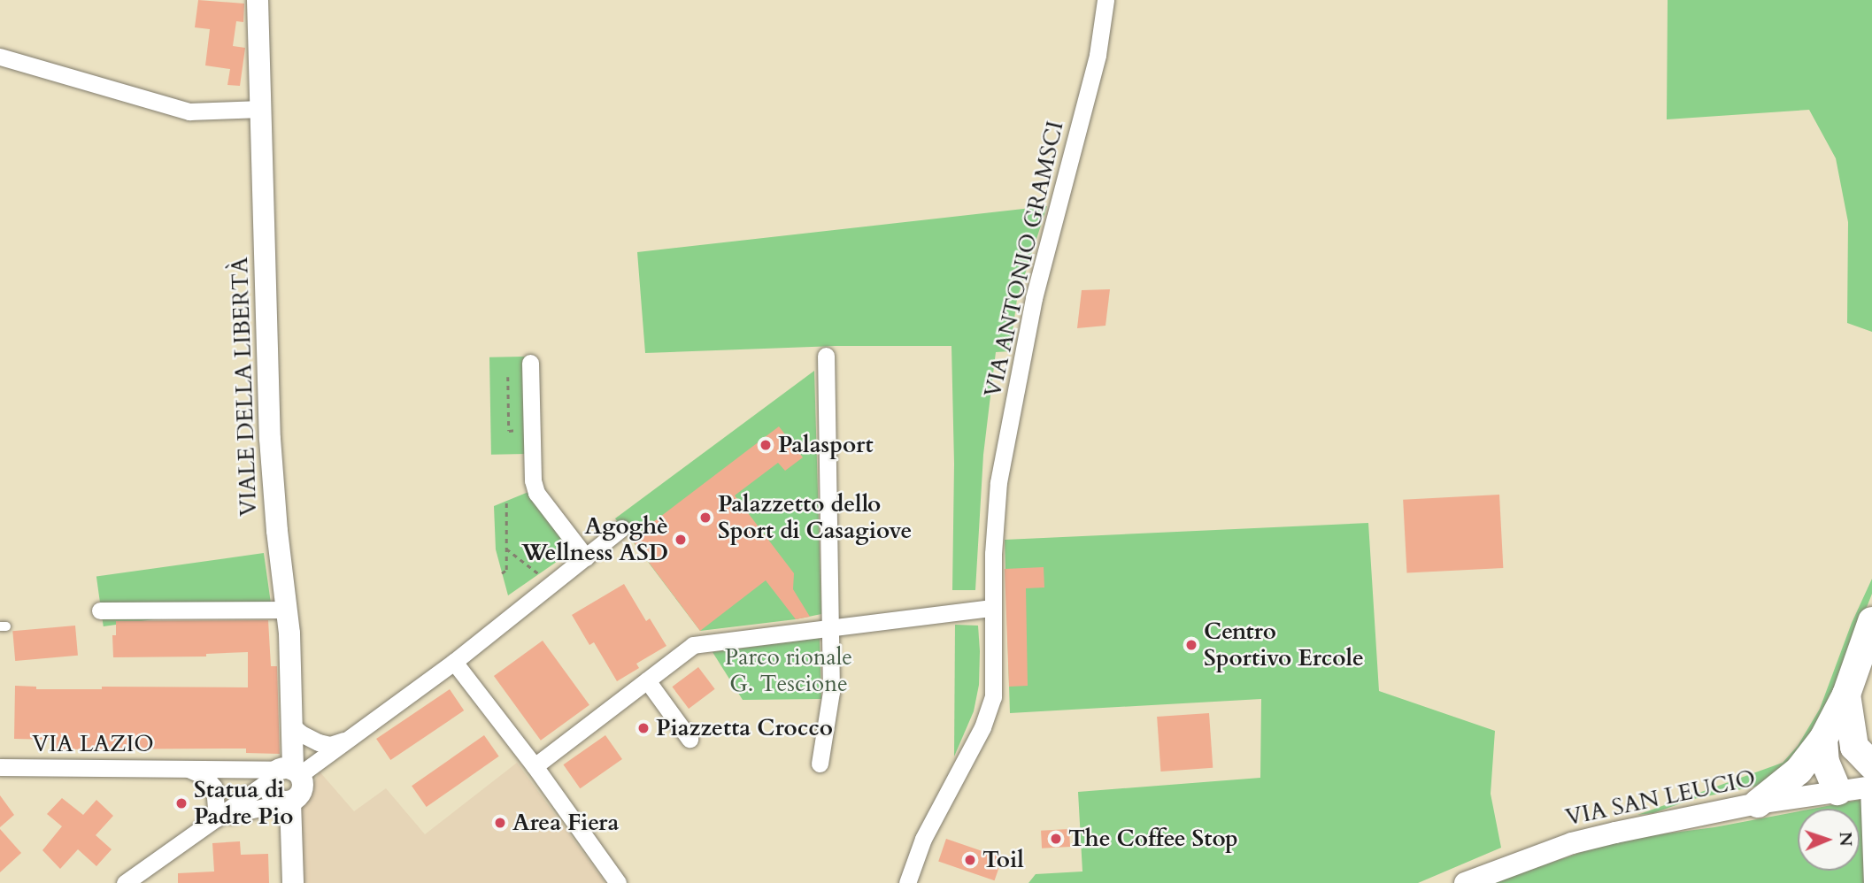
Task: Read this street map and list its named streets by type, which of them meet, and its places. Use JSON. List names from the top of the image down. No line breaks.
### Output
{"streets":{"street":["VIA ANTONIO GRAMSCI","VIALE DELLA LIBERTÀ","VIA LAZIO","VIA SAN LEUCIO"]},"crossings":[["VIALE DELLA LIBERTÀ","VIA LAZIO"]],"parks":["Parco rionale G. Tescione"],"places":["Palasport","Palazzetto dello Sport di Casagiove","Agoghè Wellness ASD","Centro Sportivo Ercole","Piazzetta Crocco","Statua di Padre Pio","Area Fiera","The Coffee Stop","Toil"],"north":"right"}
